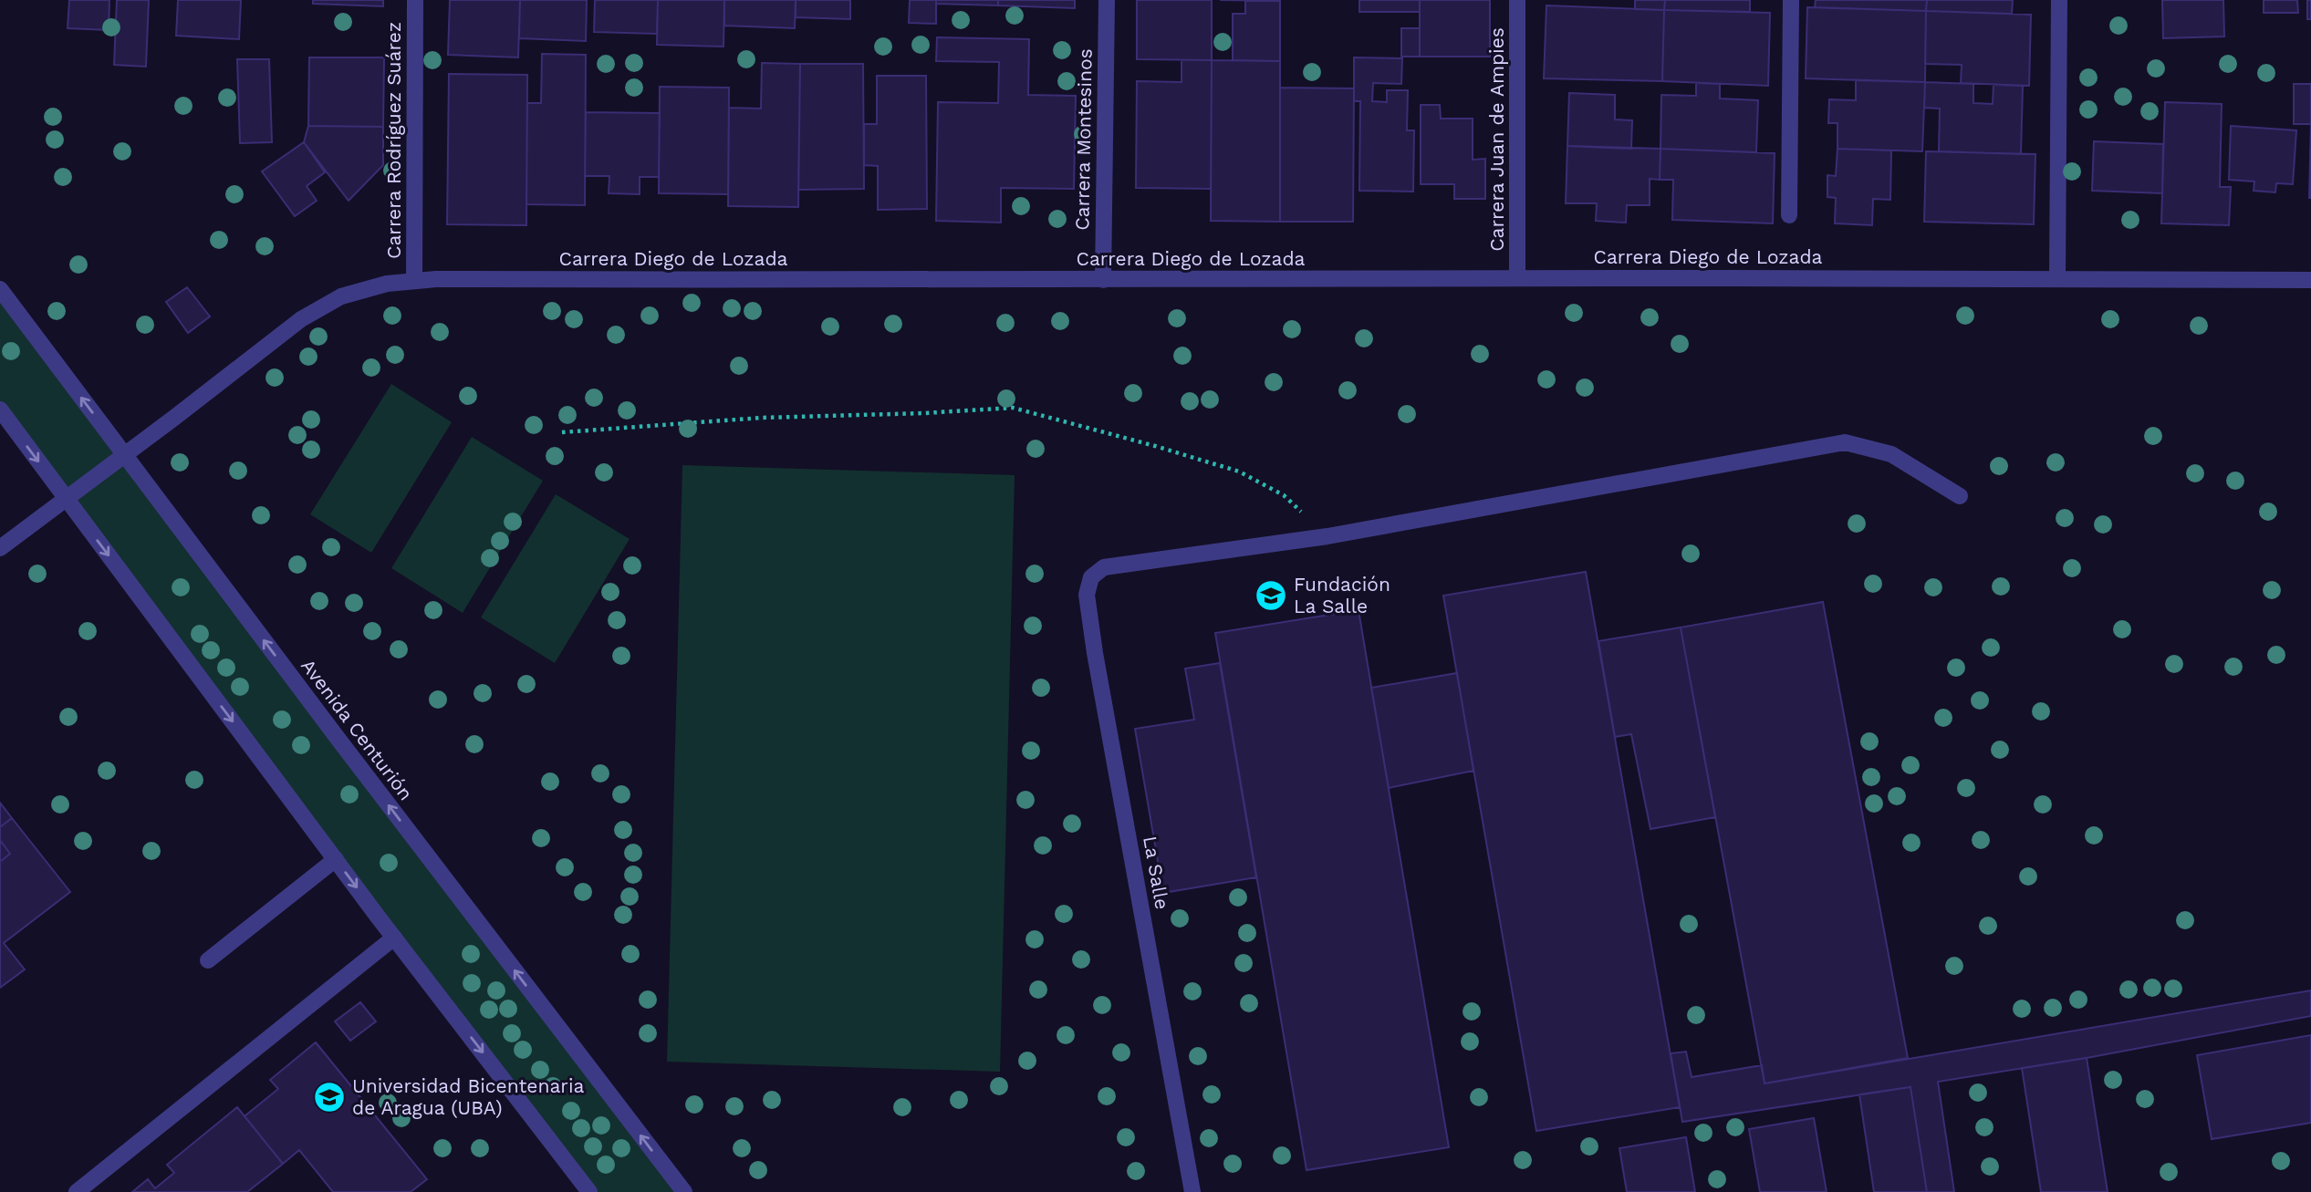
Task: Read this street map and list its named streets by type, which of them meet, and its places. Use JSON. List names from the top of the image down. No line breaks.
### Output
{"streets":{"street":["Carrera Montesinos","Carrera Juan de Ampies","Carrera Rodríguez Suárez","Carrera Diego de Lozada","Avenida Centurión","La Salle"]},"crossings":[["Carrera Montesinos","Carrera Diego de Lozada"],["Carrera Juan de Ampies","Carrera Diego de Lozada"],["Carrera Rodríguez Suárez","Carrera Diego de Lozada"],["Carrera Diego de Lozada","Avenida Centurión"]],"places":{"school or university":["Fundación La Salle","Universidad Bicentenaria de Aragua (UBA)"]}}
